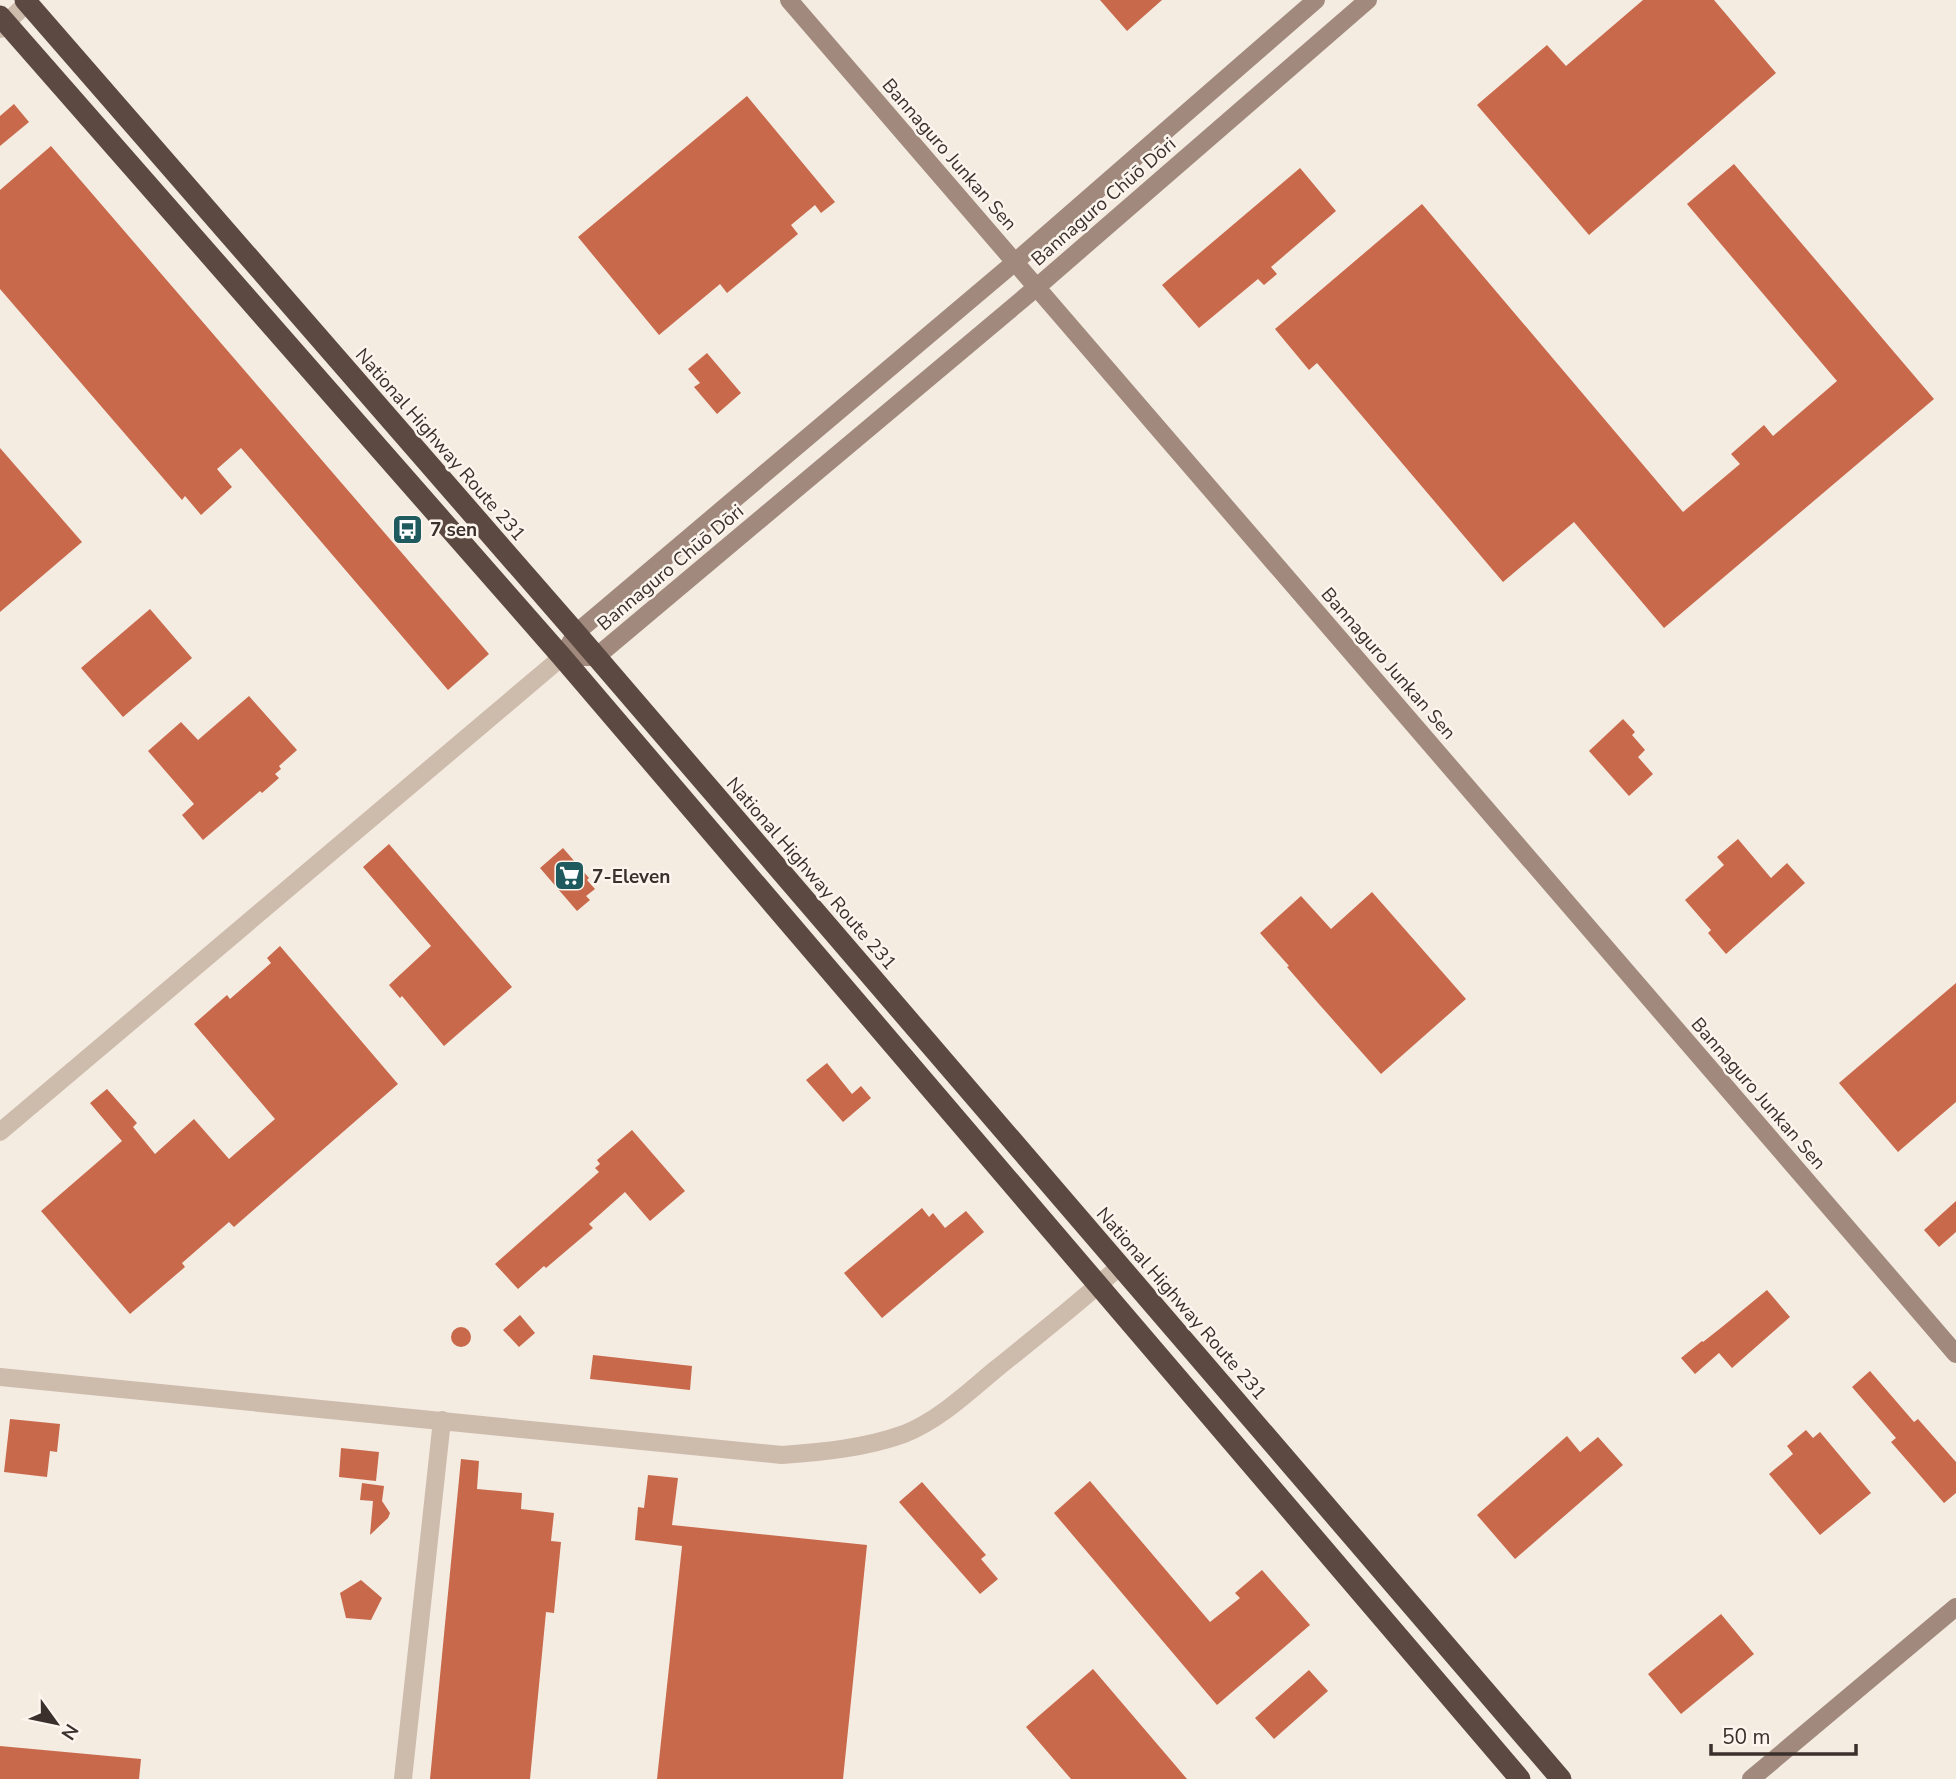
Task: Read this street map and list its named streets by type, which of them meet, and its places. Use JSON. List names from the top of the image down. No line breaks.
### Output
{"streets":{"highway":["National Highway Route 231"],"street":["Bannaguro Junkan Sen","Bannaguro Chūō Dōri"]},"crossings":[["Bannaguro Junkan Sen","Bannaguro Chūō Dōri"],["Bannaguro Chūō Dōri","National Highway Route 231"]],"places":{"bus stop":["7 sen"],"supermarket":["7-Eleven"]},"scale_bar":"50 m","north":"bottom right"}
